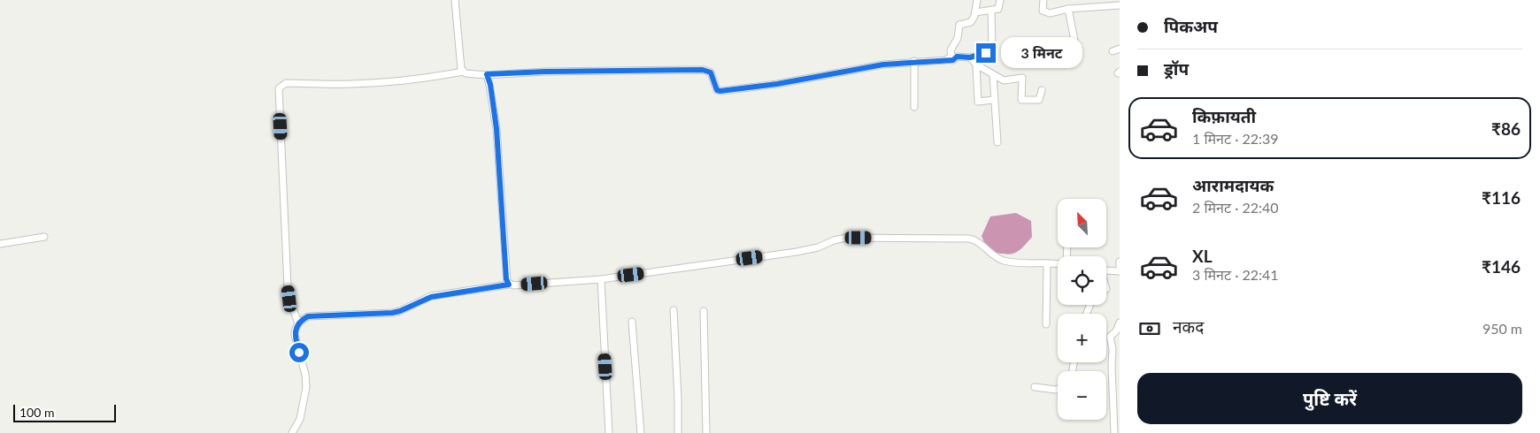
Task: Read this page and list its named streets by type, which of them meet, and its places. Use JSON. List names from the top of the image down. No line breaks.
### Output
{"scale_bar":"100 m","north":"top left","page":{"banner":["पिकअप","ड्रॉप"],"bubble":"3 मिनट","list":[{"name":"किफ़ायती","note":"1 मिनट · 22:39","value":"₹86"},{"name":"आरामदायक","note":"2 मिनट · 22:40","value":"₹116"},{"name":"XL","note":"3 मिनट · 22:41","value":"₹146"}],"map_buttons":["+","−"],"pay":["नकद","950 m"],"buttons":"पुष्टि करें","scale":"100 m"}}
